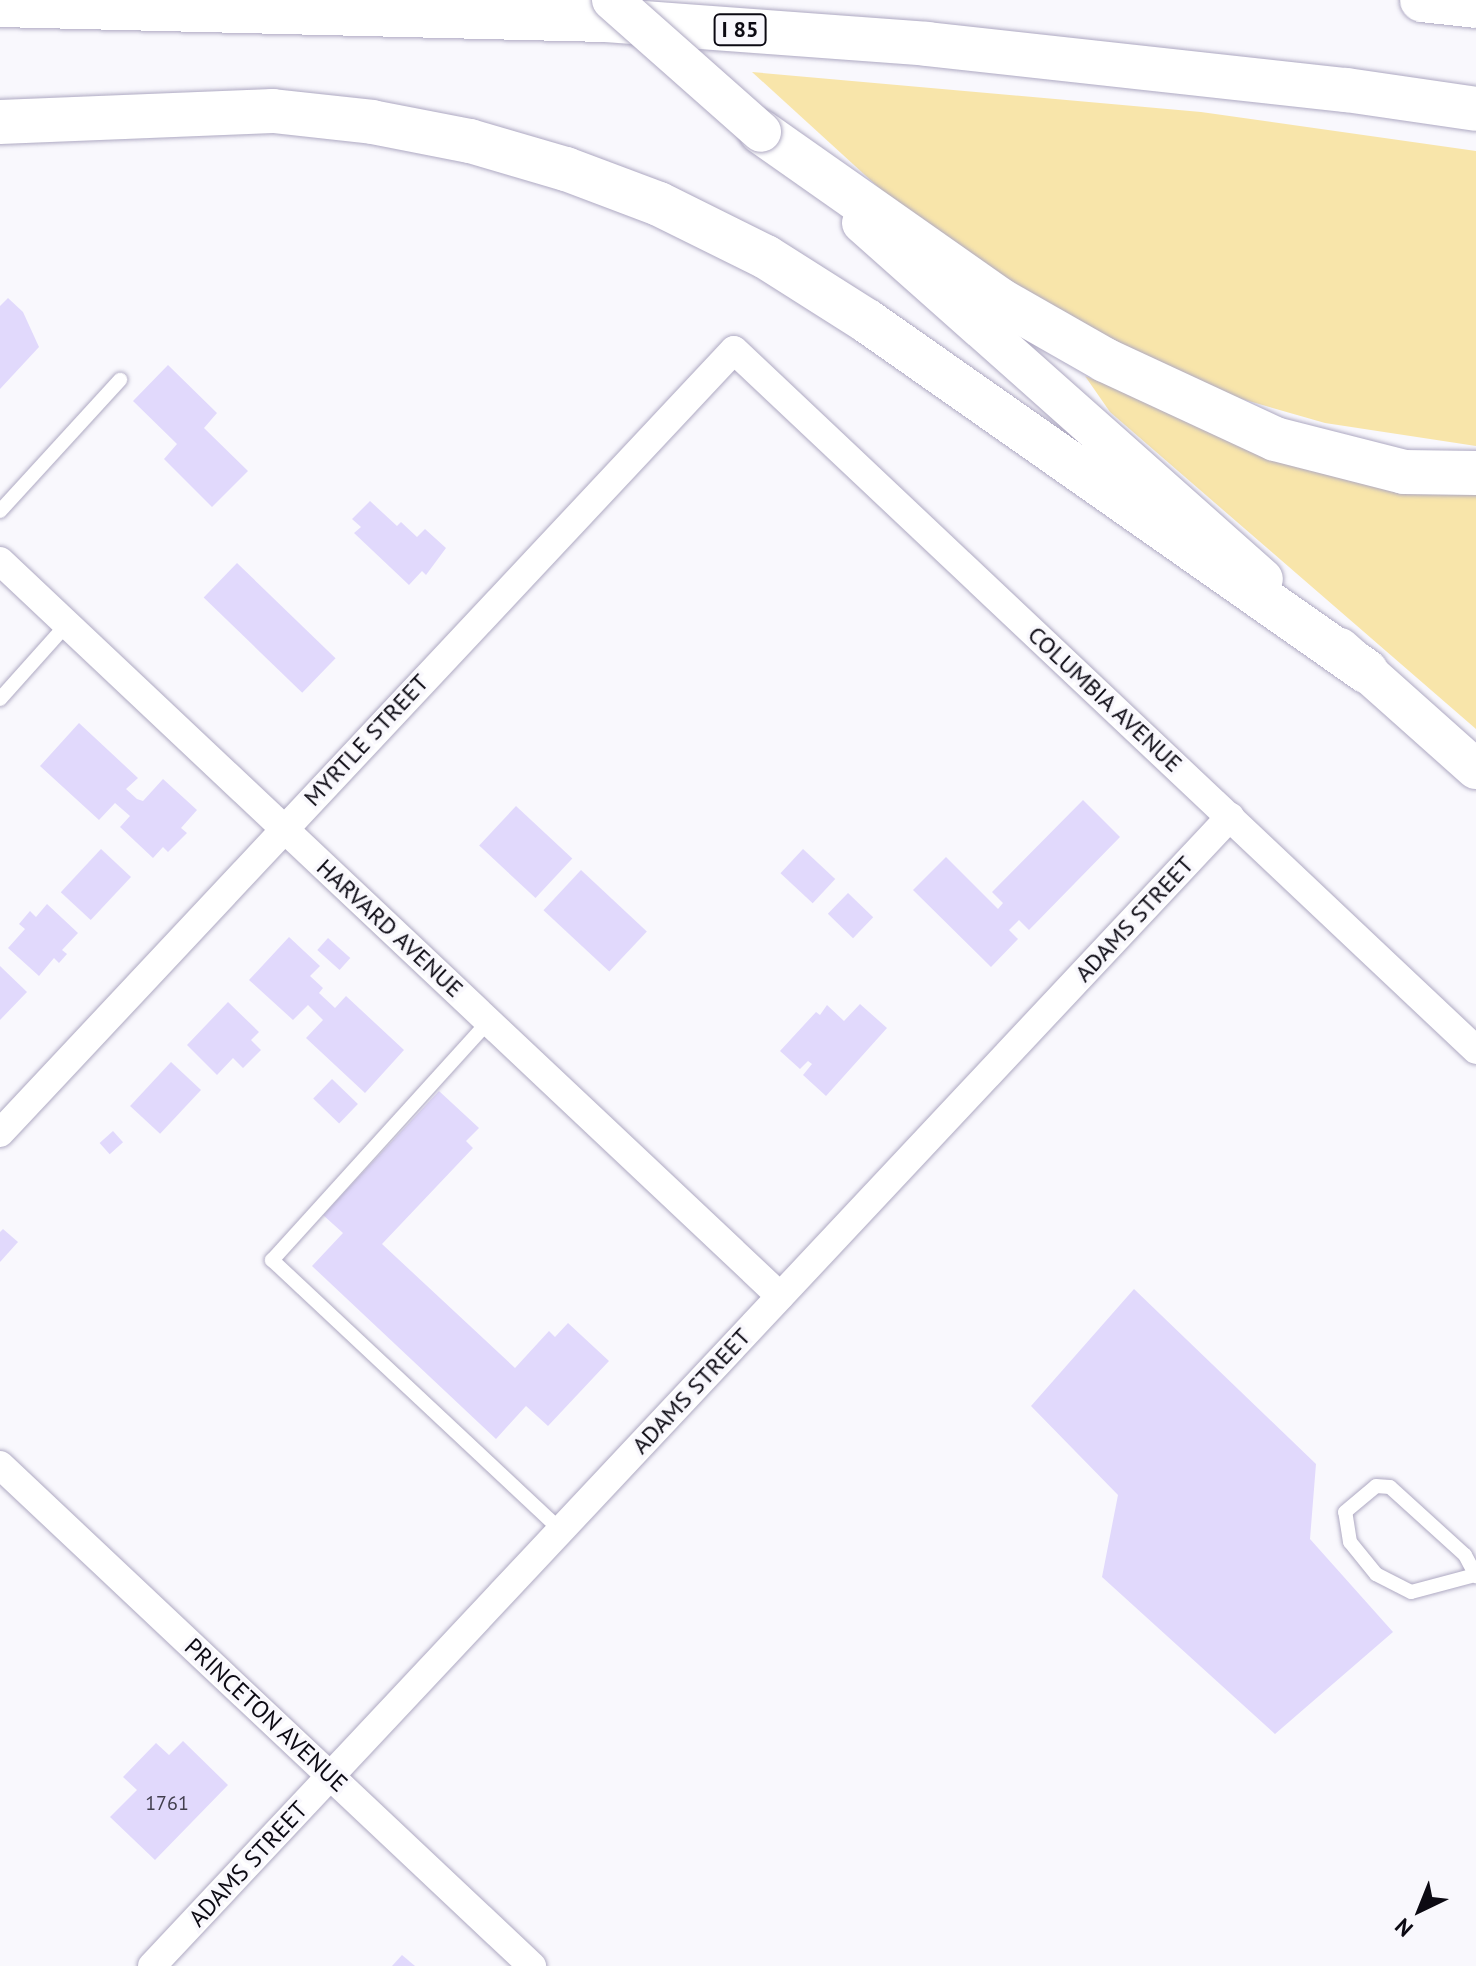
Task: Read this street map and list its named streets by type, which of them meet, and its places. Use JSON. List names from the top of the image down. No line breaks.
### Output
{"streets":{"highway":["I 85"],"street":["COLUMBIA AVENUE","MYRTLE STREET","ADAMS STREET","HARVARD AVENUE","PRINCETON AVENUE"]},"crossings":[["COLUMBIA AVENUE","MYRTLE STREET"],["COLUMBIA AVENUE","ADAMS STREET"],["MYRTLE STREET","HARVARD AVENUE"],["ADAMS STREET","HARVARD AVENUE"],["ADAMS STREET","PRINCETON AVENUE"]],"house_numbers":["1761"],"north":"bottom left"}
